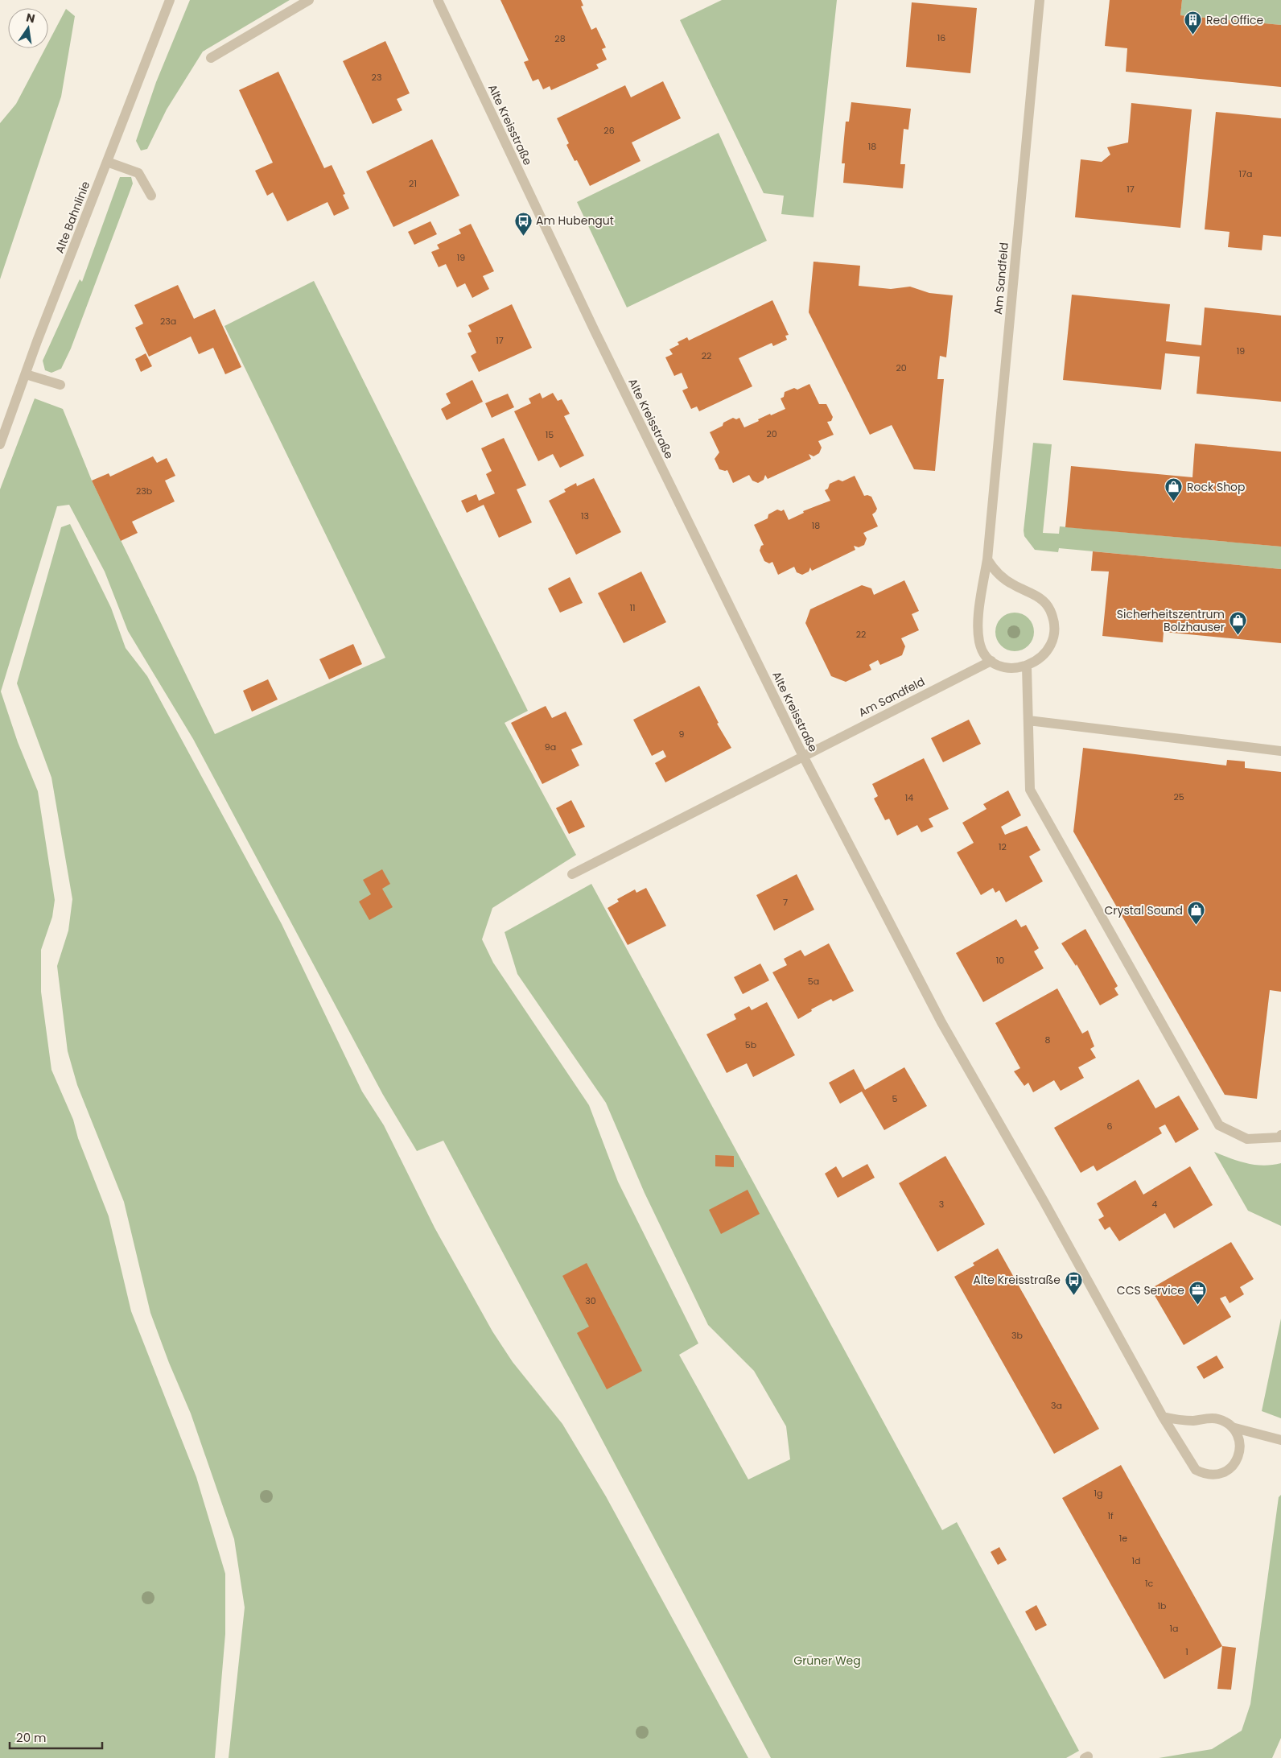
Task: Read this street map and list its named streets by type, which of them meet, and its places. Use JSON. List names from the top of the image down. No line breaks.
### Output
{"streets":{"street":["Alte Kreisstraße","Alte Bahnlinie","Am Sandfeld"]},"crossings":[["Alte Kreisstraße","Am Sandfeld"]],"parks":["Grüner Weg"],"places":{"building":["Red Office"],"bus stop":["Am Hubengut","Alte Kreisstraße"],"shop":["Rock Shop","Sicherheitszentrum Bolzhauser","Crystal Sound"],"office":["CCS Service"]},"house_numbers":["16","28","23","26","18","17a","21","17","19","23a","17","19","22","20","20","15","23b","13","18","11","22","9","9a","25","14","12","7","10","5a","8","5b","5","6","3","4","30","3b","3a","1g","1f","1e","1d","1c","1b","1a","1"],"scale_bar":"20 m","north":"top"}
